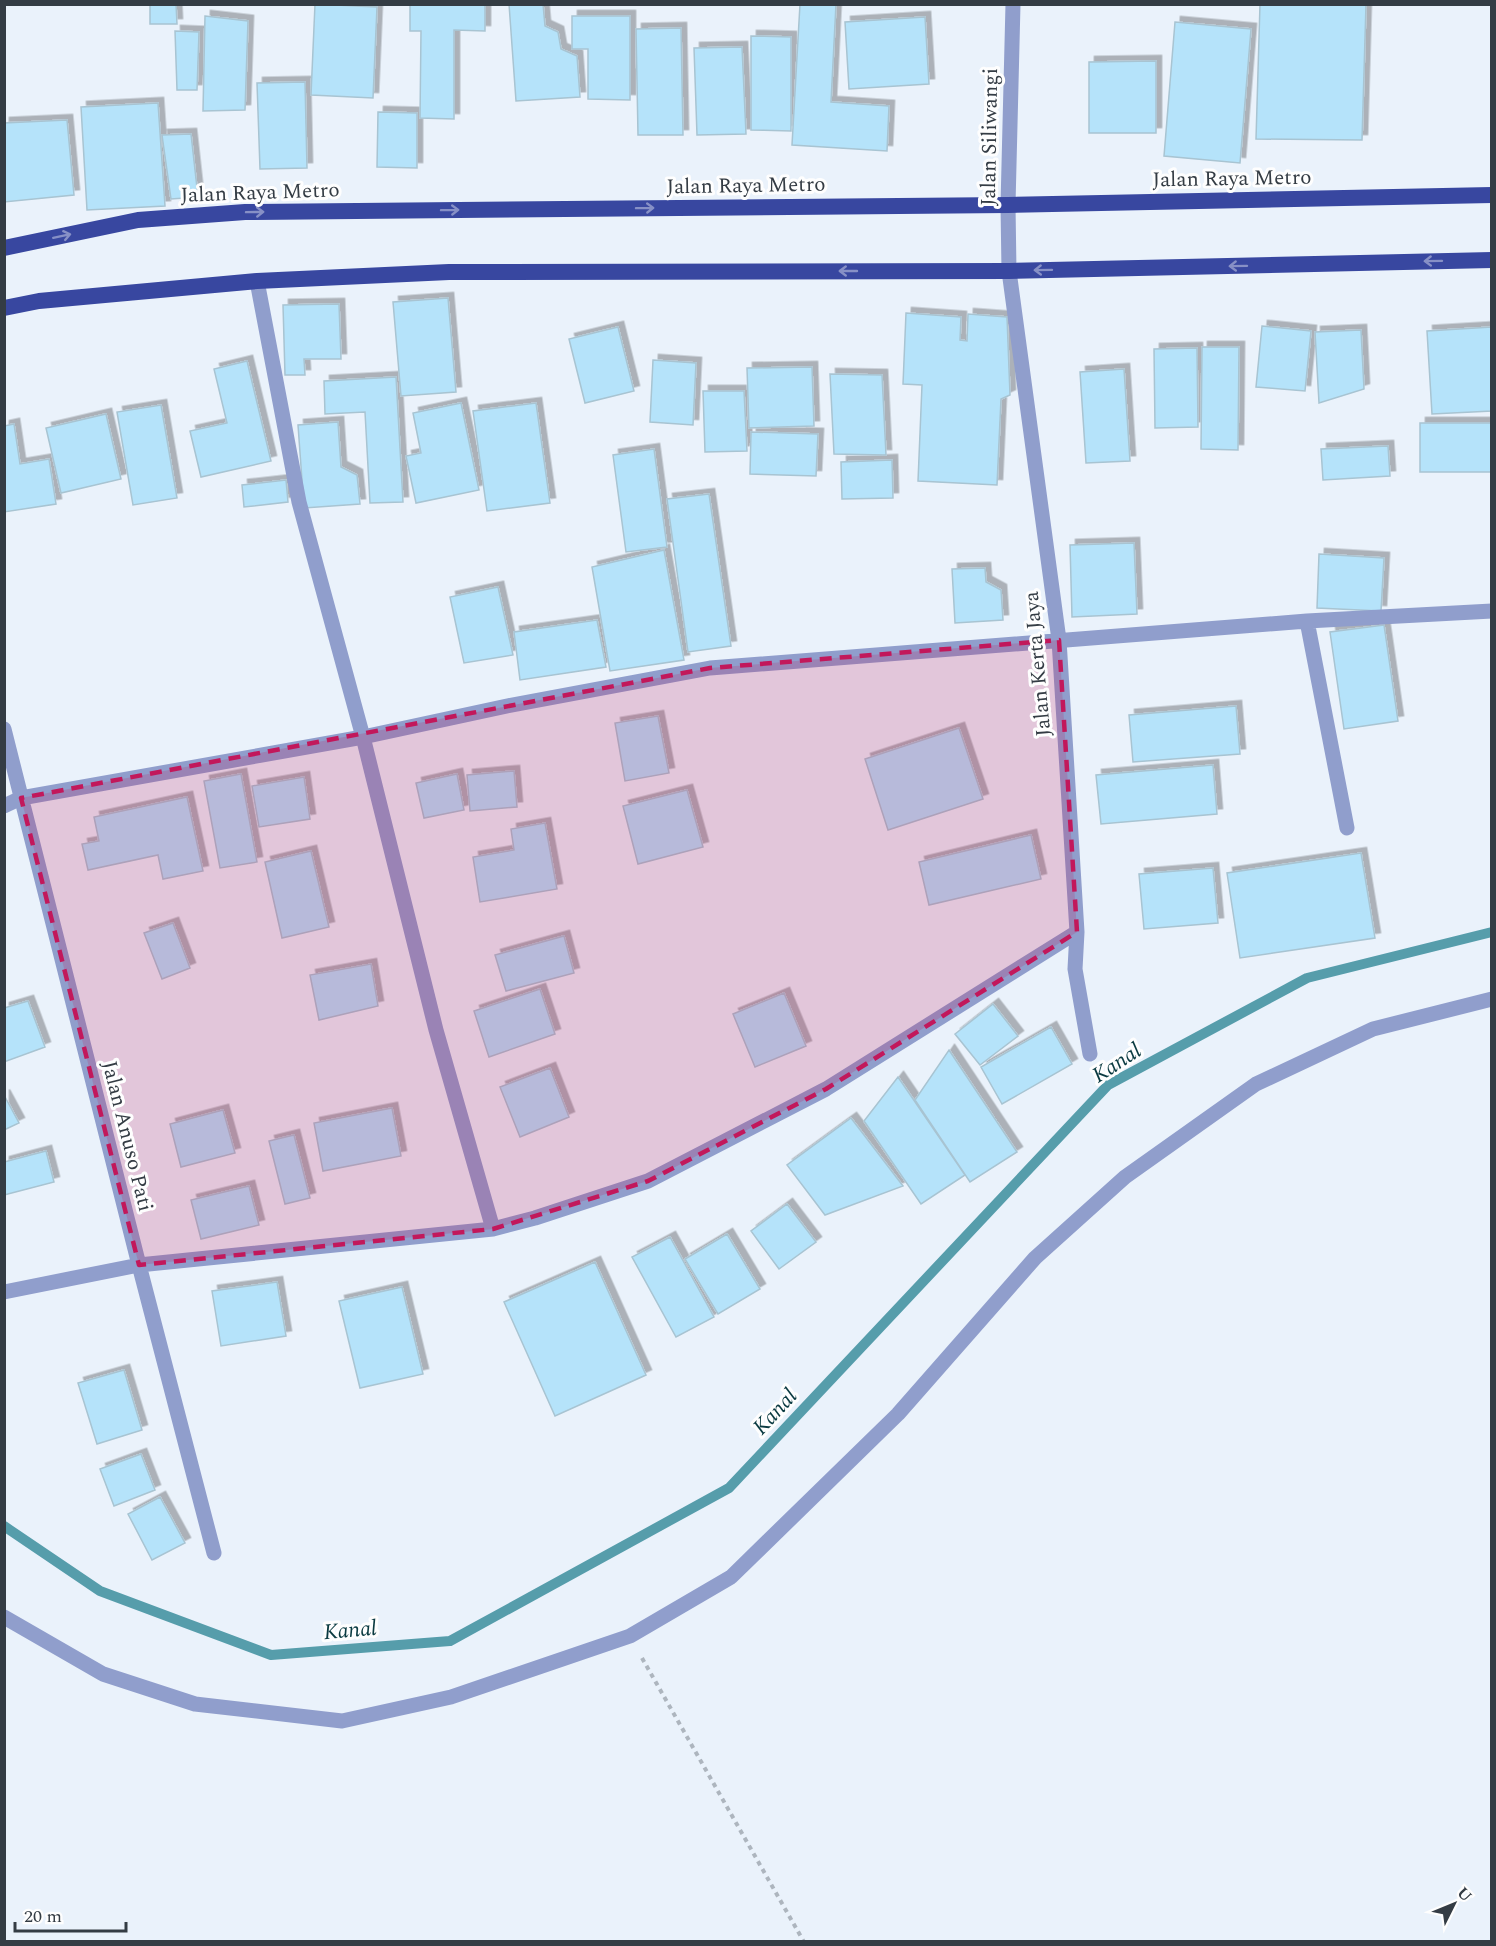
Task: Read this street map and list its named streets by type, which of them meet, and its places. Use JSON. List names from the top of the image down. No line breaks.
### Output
{"streets":{"highway":["Jalan Raya Metro"],"street":["Jalan Siliwangi","Jalan Kerta Jaya","Jalan Anuso Pati"]},"crossings":[["Jalan Siliwangi","Jalan Raya Metro"],["Jalan Siliwangi","Jalan Kerta Jaya"]],"water":["Kanal"],"scale_bar":"20 m","north":"top right"}
